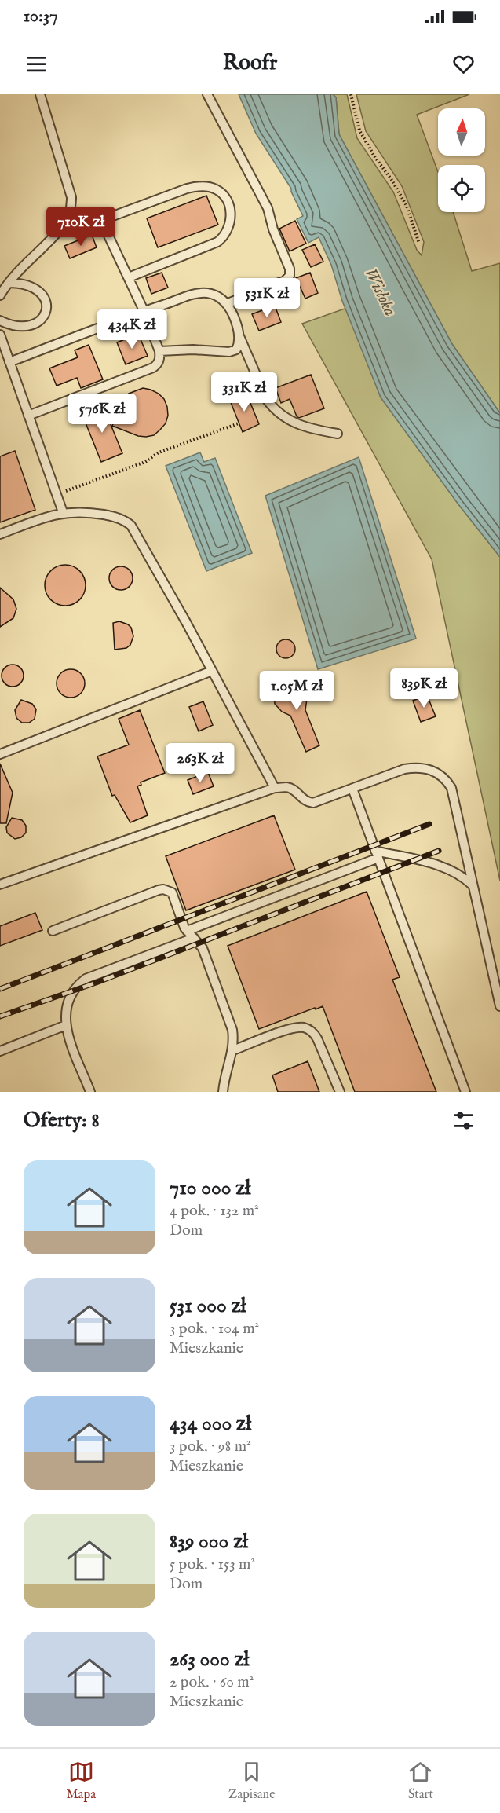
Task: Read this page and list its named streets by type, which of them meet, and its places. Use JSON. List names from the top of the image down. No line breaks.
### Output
{"water":["Wisłoka"],"north":"top","page":{"status":"10:37","header":"Roofr","price":["710K zł","531K zł","434K zł","331K zł","576K zł","839K zł","1.05M zł","263K zł"],"heading":"Oferty: 8","list":[{"name":"710 000 zł","note":"4 pok. · 132 m² · Dom"},{"name":"531 000 zł","note":"3 pok. · 104 m² · Mieszkanie"},{"name":"434 000 zł","note":"3 pok. · 98 m² · Mieszkanie"},{"name":"839 000 zł","note":"5 pok. · 153 m² · Dom"},{"name":"263 000 zł","note":"2 pok. · 60 m² · Mieszkanie"}],"tabs":["Mapa","Zapisane","Start"]}}
